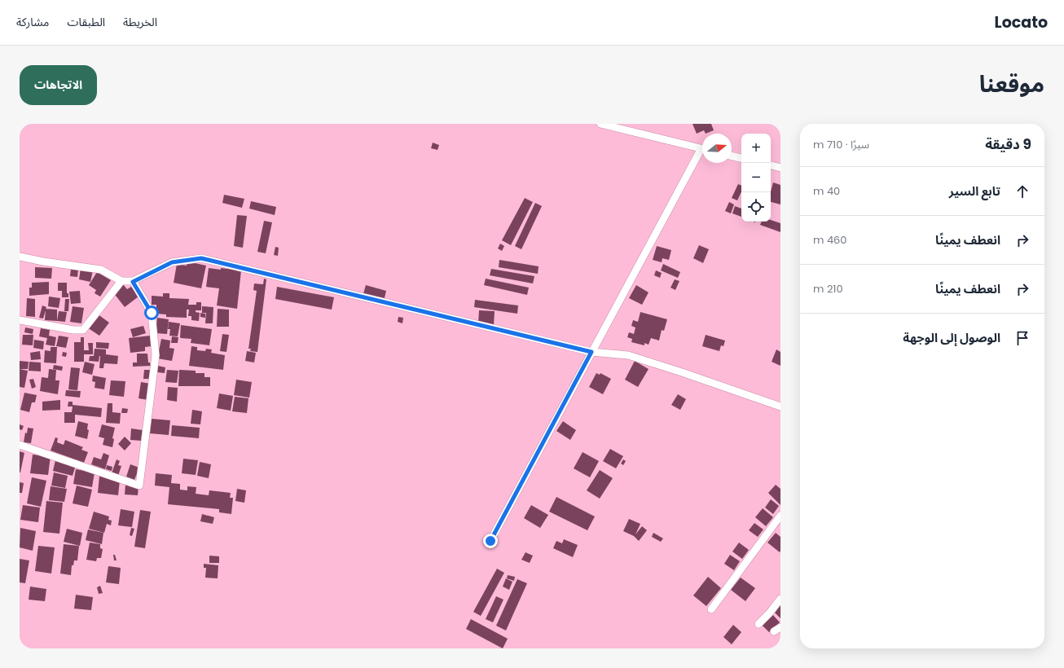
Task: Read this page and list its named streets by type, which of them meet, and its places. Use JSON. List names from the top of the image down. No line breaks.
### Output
{"north":"right","page":{"header":"Locato","nav":["الخريطة","الطبقات","مشاركة"],"title":"موقعنا","buttons":"الاتجاهات","heading":["9 دقيقة","سيرًا · 710 m"],"map_buttons":["+","−"],"list":[["تابع السير","40 m"],["انعطف يمينًا","460 m"],["انعطف يمينًا","210 m"],"الوصول إلى الوجهة"]}}
